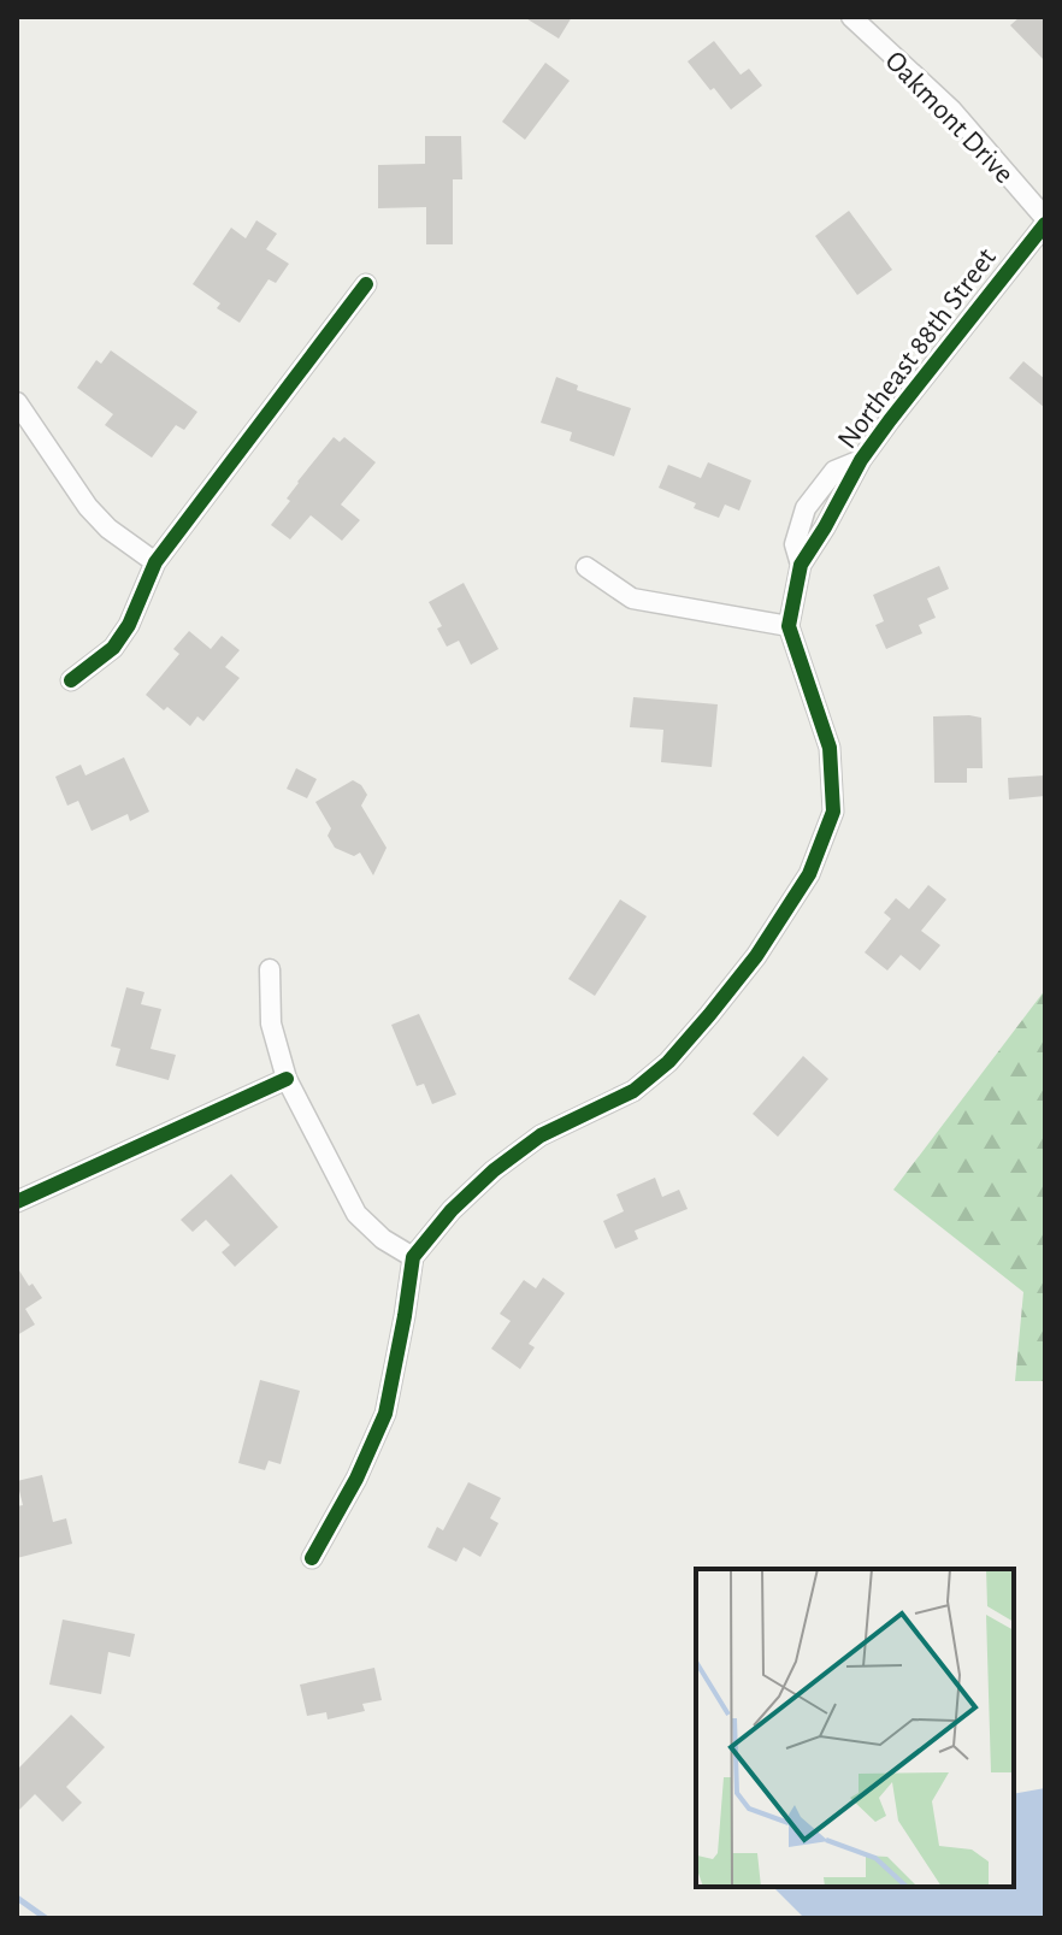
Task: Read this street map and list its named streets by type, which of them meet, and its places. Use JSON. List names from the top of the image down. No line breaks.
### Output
{"streets":{"street":["Oakmont Drive","Northeast 88th Street"]},"crossings":[["Oakmont Drive","Northeast 88th Street"]]}
